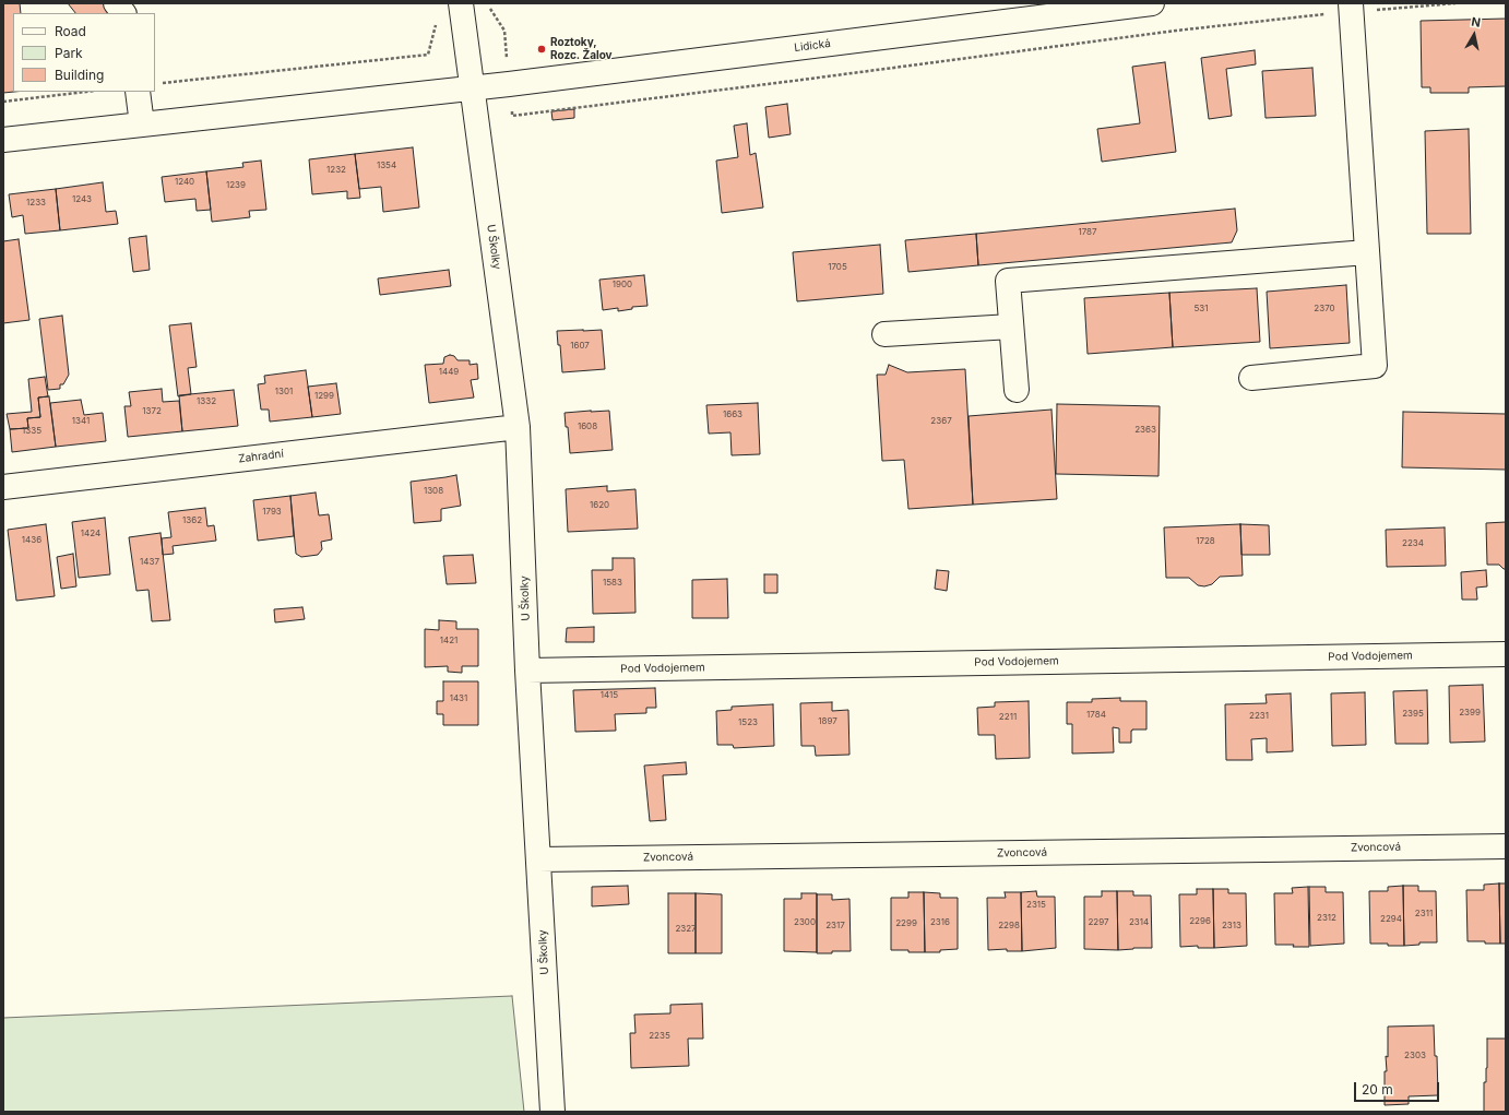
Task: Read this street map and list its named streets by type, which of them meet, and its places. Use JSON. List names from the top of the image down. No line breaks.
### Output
{"streets":{"street":["Lidická","U Školky","Zahradní","Pod Vodojemem","Zvoncová"]},"crossings":[["Lidická","U Školky"],["U Školky","Zahradní"],["U Školky","Pod Vodojemem"],["U Školky","Zvoncová"]],"places":["Roztoky, Rozc. Žalov"],"house_numbers":["1354","1232","1240","1239","1243","1233","1787","1705","1900","531","2370","1607","1449","1301","1299","1332","1372","1663","1341","2367","1608","2363","1335","1308","1620","1793","1362","1424","1436","1728","2234","1437","1583","1421","1415","1431","2399","2395","1784","2231","2211","1897","1523","2315","2311","2312","2294","2296","2300","2316","2297","2314","2299","2317","2298","2313","2327","2235","2303"],"legend":["Road","Park","Building"],"scale_bar":"20 m","north":"top"}
